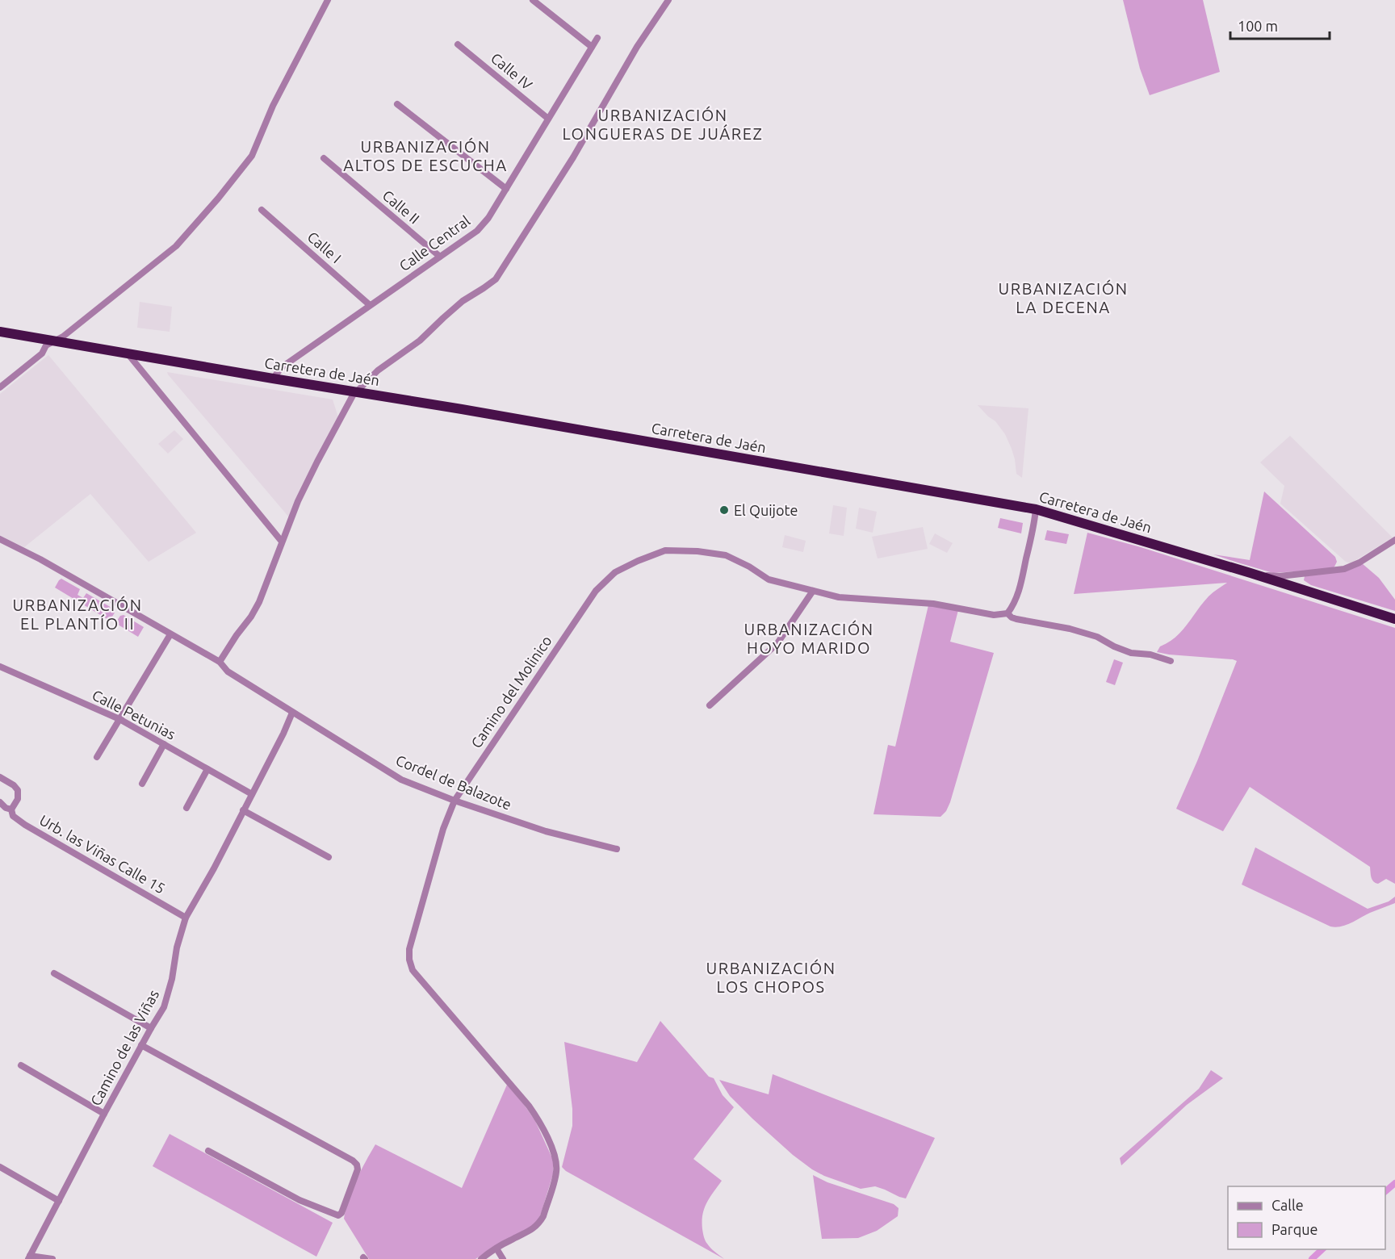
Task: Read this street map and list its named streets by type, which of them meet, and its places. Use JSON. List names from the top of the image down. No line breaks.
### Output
{"streets":{"highway":["Carretera de Jaén"],"street":["Calle IV","Calle II","Calle Central","Calle I","Camino del Molinico","Calle Petunias","Cordel de Balazote","Urb. las Viñas Calle 15","Camino de las Viñas"]},"crossings":[["Calle IV","Calle Central"],["Calle II","Calle Central"],["Calle Central","Calle I"],["Calle Central","Carretera de Jaén"],["Camino del Molinico","Cordel de Balazote"],["Calle Petunias","Camino de las Viñas"],["Cordel de Balazote","Camino de las Viñas"],["Urb. las Viñas Calle 15","Camino de las Viñas"]],"districts":["URBANIZACIÓN LONGUERAS DE JUÁREZ","URBANIZACIÓN ALTOS DE ESCUCHA","URBANIZACIÓN LA DECENA","URBANIZACIÓN EL PLANTÍO II","URBANIZACIÓN HOYO MARIDO","URBANIZACIÓN LOS CHOPOS"],"places":["El Quijote"],"legend":["Calle","Parque"],"scale_bar":"100 m"}
